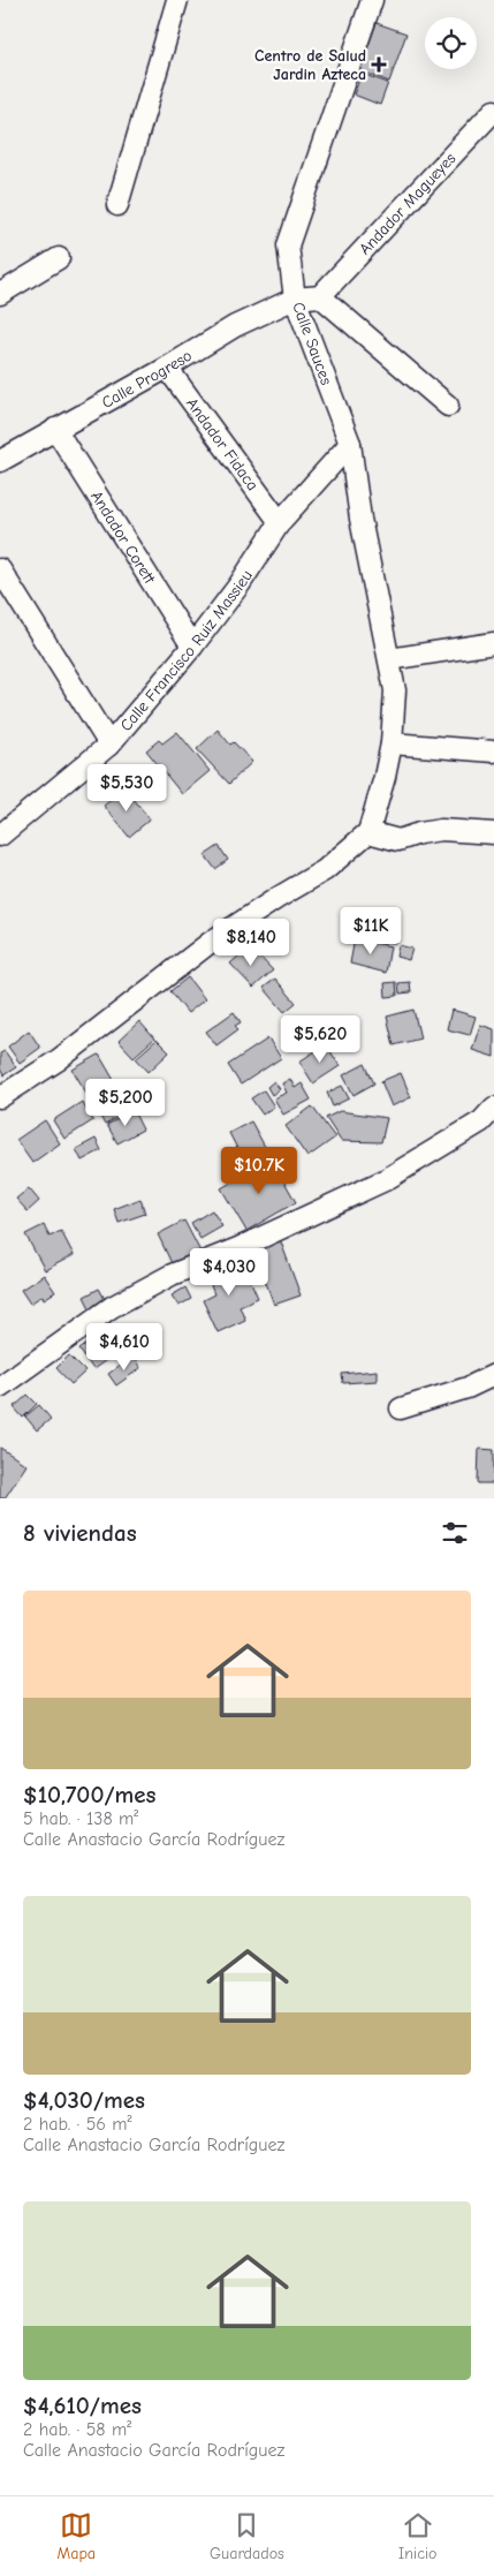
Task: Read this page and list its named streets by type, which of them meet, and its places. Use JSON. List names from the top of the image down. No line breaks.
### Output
{"streets":{"street":["Andador Magueyes","Calle Sauces","Calle Progreso","Andador Fidaca","Andador Corett","Calle Francisco Ruiz Massieu"]},"crossings":[["Calle Sauces","Calle Progreso"],["Calle Sauces","Calle Francisco Ruiz Massieu"],["Calle Progreso","Andador Fidaca"],["Calle Progreso","Andador Corett"],["Andador Fidaca","Calle Francisco Ruiz Massieu"],["Andador Corett","Calle Francisco Ruiz Massieu"]],"places":{"health":["Centro de Salud Jardin Azteca"]},"page":{"price":["$5,530","$11K","$8,140","$5,620","$5,200","$10.7K","$4,030","$4,610"],"heading":"8 viviendas","list":[{"name":"$10,700/mes","note":"5 hab. · 138 m² · Calle Anastacio García Rodríguez"},{"name":"$4,030/mes","note":"2 hab. · 56 m² · Calle Anastacio García Rodríguez"},{"name":"$4,610/mes","note":"2 hab. · 58 m² · Calle Anastacio García Rodríguez"}],"tabs":["Mapa","Guardados","Inicio"]}}
